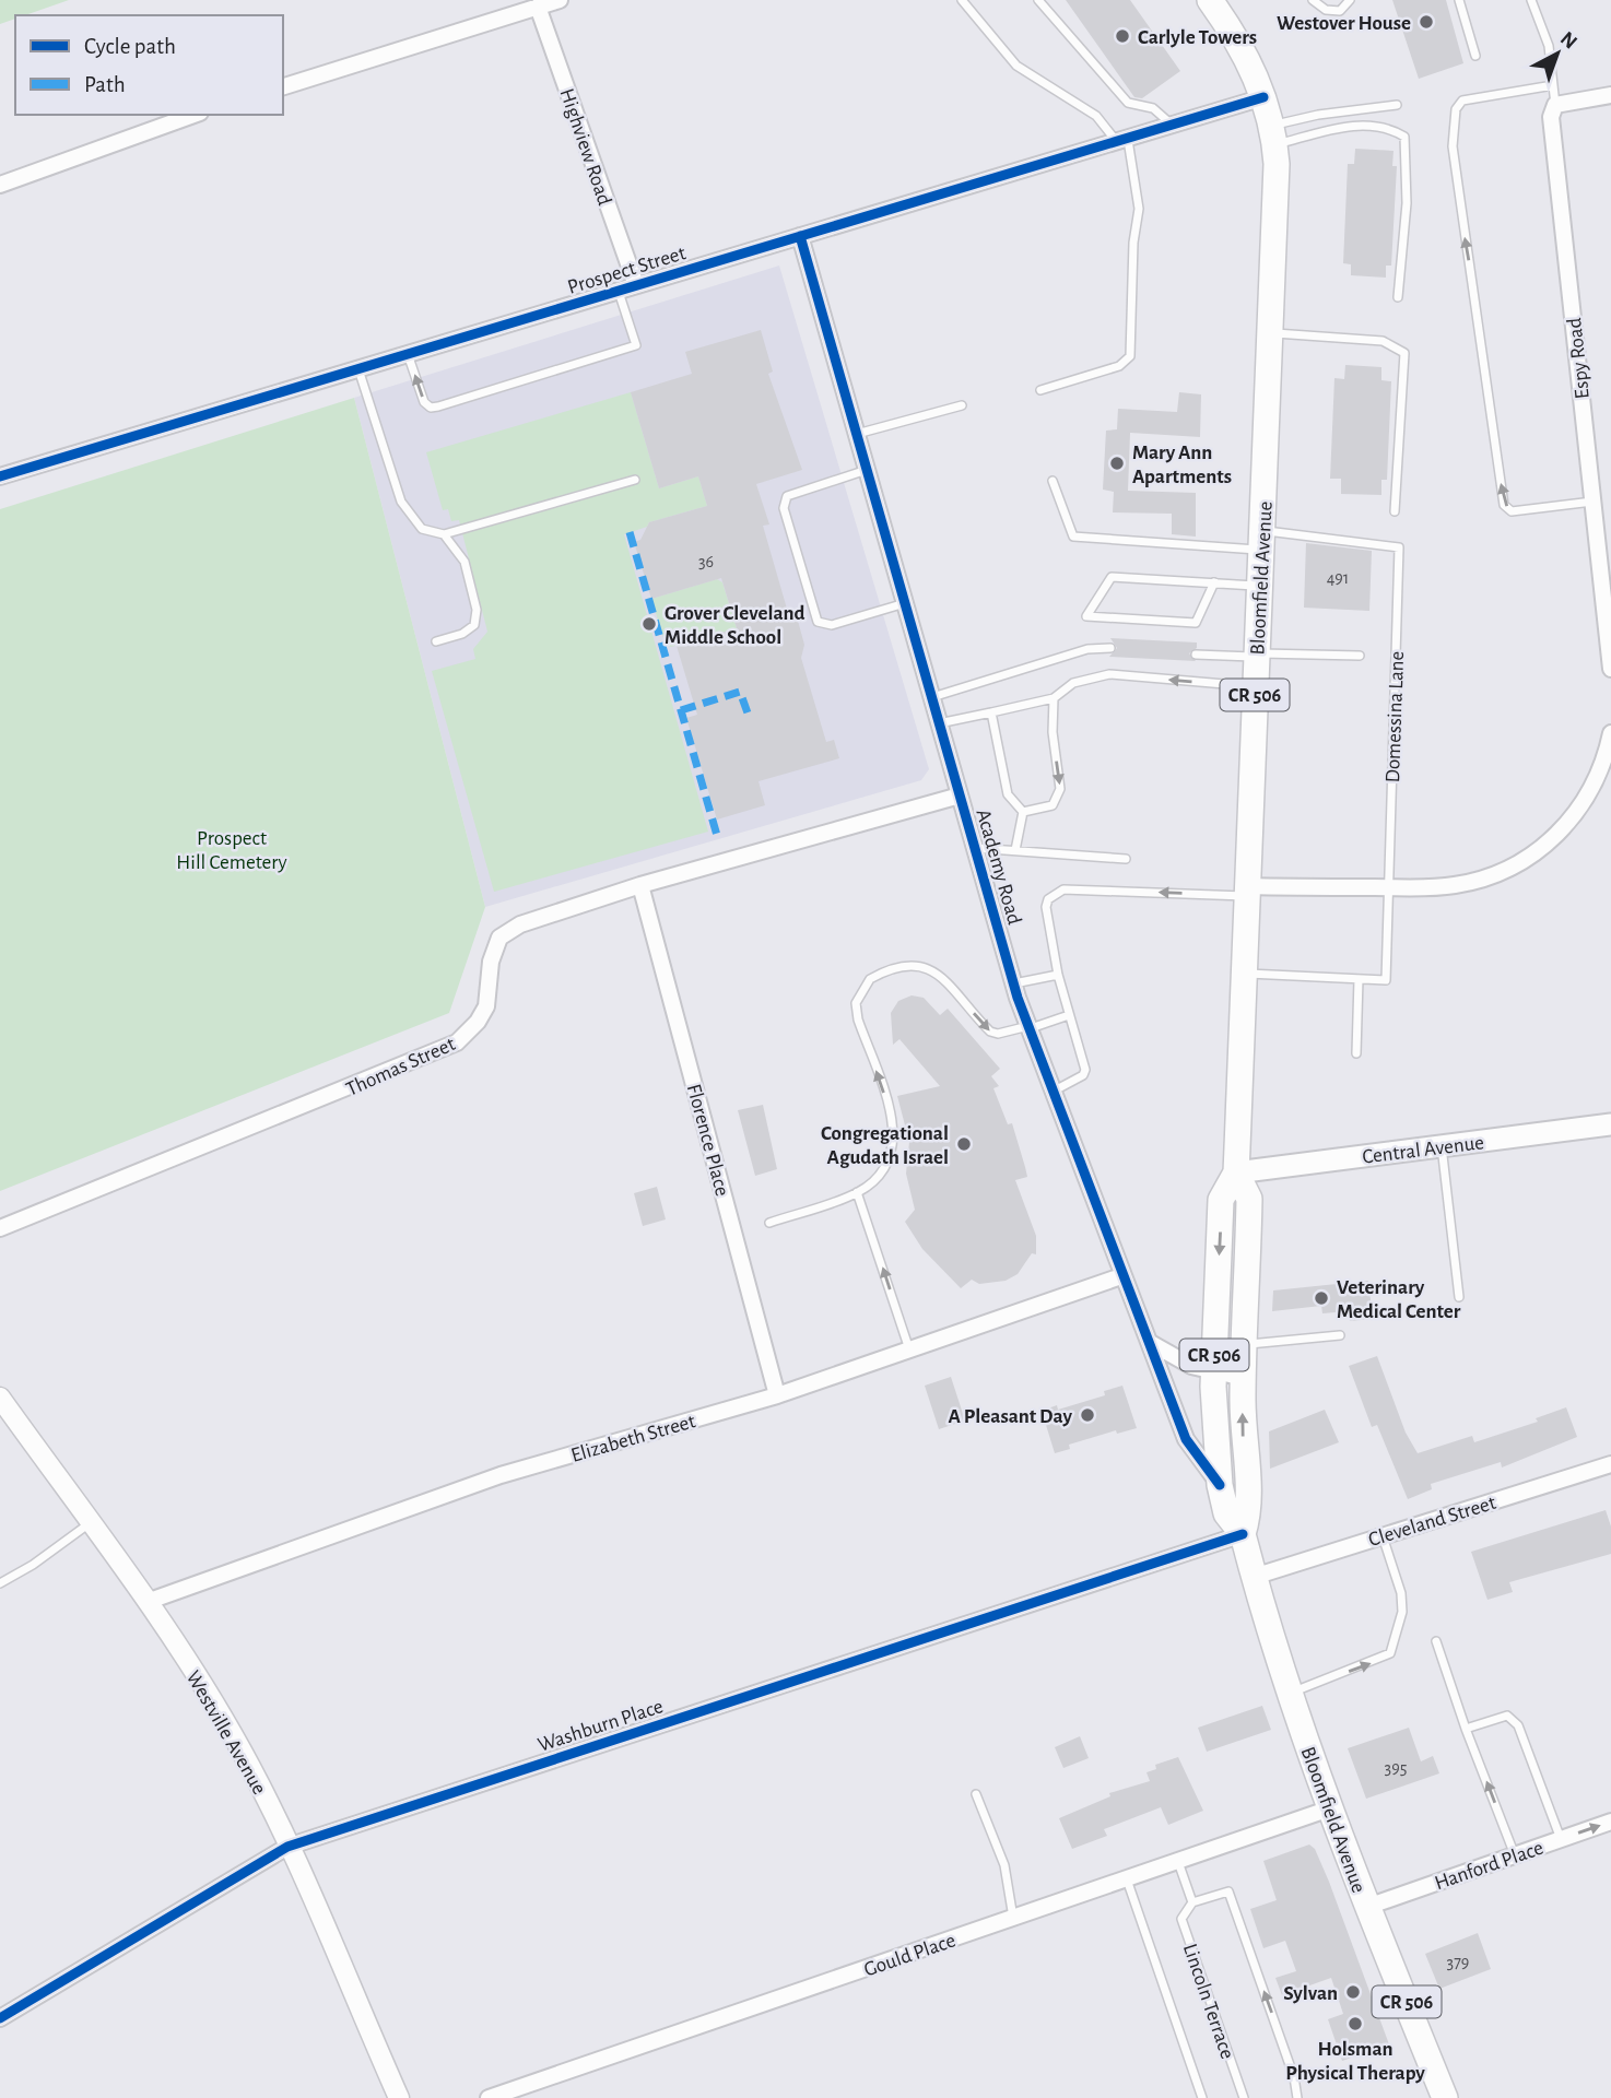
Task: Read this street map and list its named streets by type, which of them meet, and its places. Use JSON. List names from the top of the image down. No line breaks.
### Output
{"streets":{"main road":["Bloomfield Avenue","CR 506","Central Avenue"],"street":["Highview Road","Prospect Street","Espy Road","Academy Road","Thomas Street","Florence Place","Elizabeth Street","Cleveland Street","Washburn Place","Westville Avenue","Hanford Place","Gould Place"],"lane":["Domessina Lane","Lincoln Terrace"]},"crossings":[["Highview Road","Prospect Street"],["Prospect Street","Bloomfield Avenue"],["Prospect Street","Academy Road"],["Bloomfield Avenue","Domessina Lane"],["Bloomfield Avenue","Academy Road"],["Bloomfield Avenue","Central Avenue"],["Bloomfield Avenue","Cleveland Street"],["Bloomfield Avenue","Washburn Place"],["Bloomfield Avenue","Hanford Place"],["Bloomfield Avenue","Gould Place"],["Academy Road","Thomas Street"],["Academy Road","Elizabeth Street"],["Thomas Street","Florence Place"],["Florence Place","Elizabeth Street"],["Elizabeth Street","Westville Avenue"],["Washburn Place","Westville Avenue"],["Gould Place","Lincoln Terrace"]],"parks":["Prospect Hill Cemetery"],"places":["Westover House","Carlyle Towers","Mary Ann Apartments","Grover Cleveland Middle School","Congregational Agudath Israel","Veterinary Medical Center","A Pleasant Day","Sylvan","Holsman Physical Therapy"],"house_numbers":["36","491","395","379"],"legend":["Cycle path","Path"],"north":"top right"}
